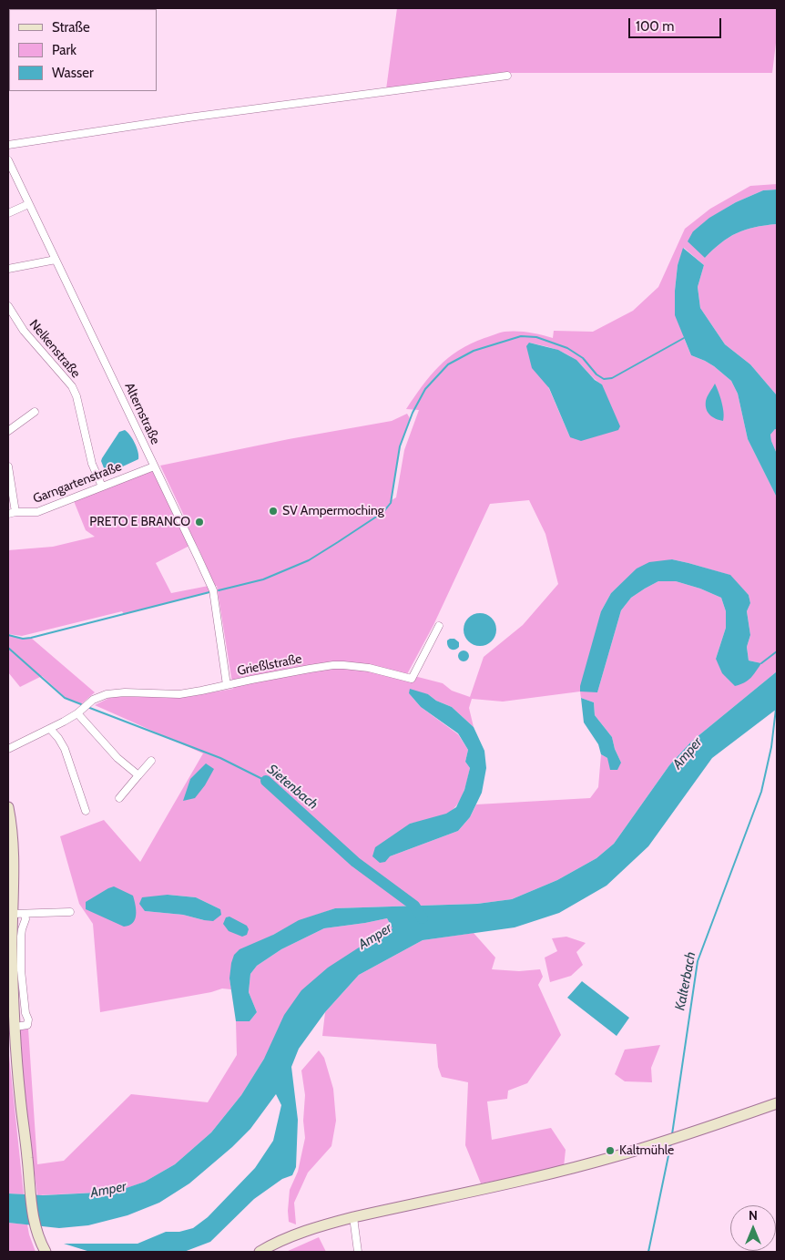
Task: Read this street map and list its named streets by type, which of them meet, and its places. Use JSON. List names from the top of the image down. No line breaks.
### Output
{"streets":{"street":["Nelkenstraße","Alternstraße","Garngartenstraße","Grießlstraße"]},"crossings":[["Nelkenstraße","Garngartenstraße"],["Alternstraße","Garngartenstraße"],["Alternstraße","Grießlstraße"]],"water":["Amper","Sietenbach","Kalterbach"],"places":["SV Ampermoching","PRETO E BRANCO","Kaltmühle"],"legend":["Straße","Park","Wasser"],"scale_bar":"100 m","north":"top"}
